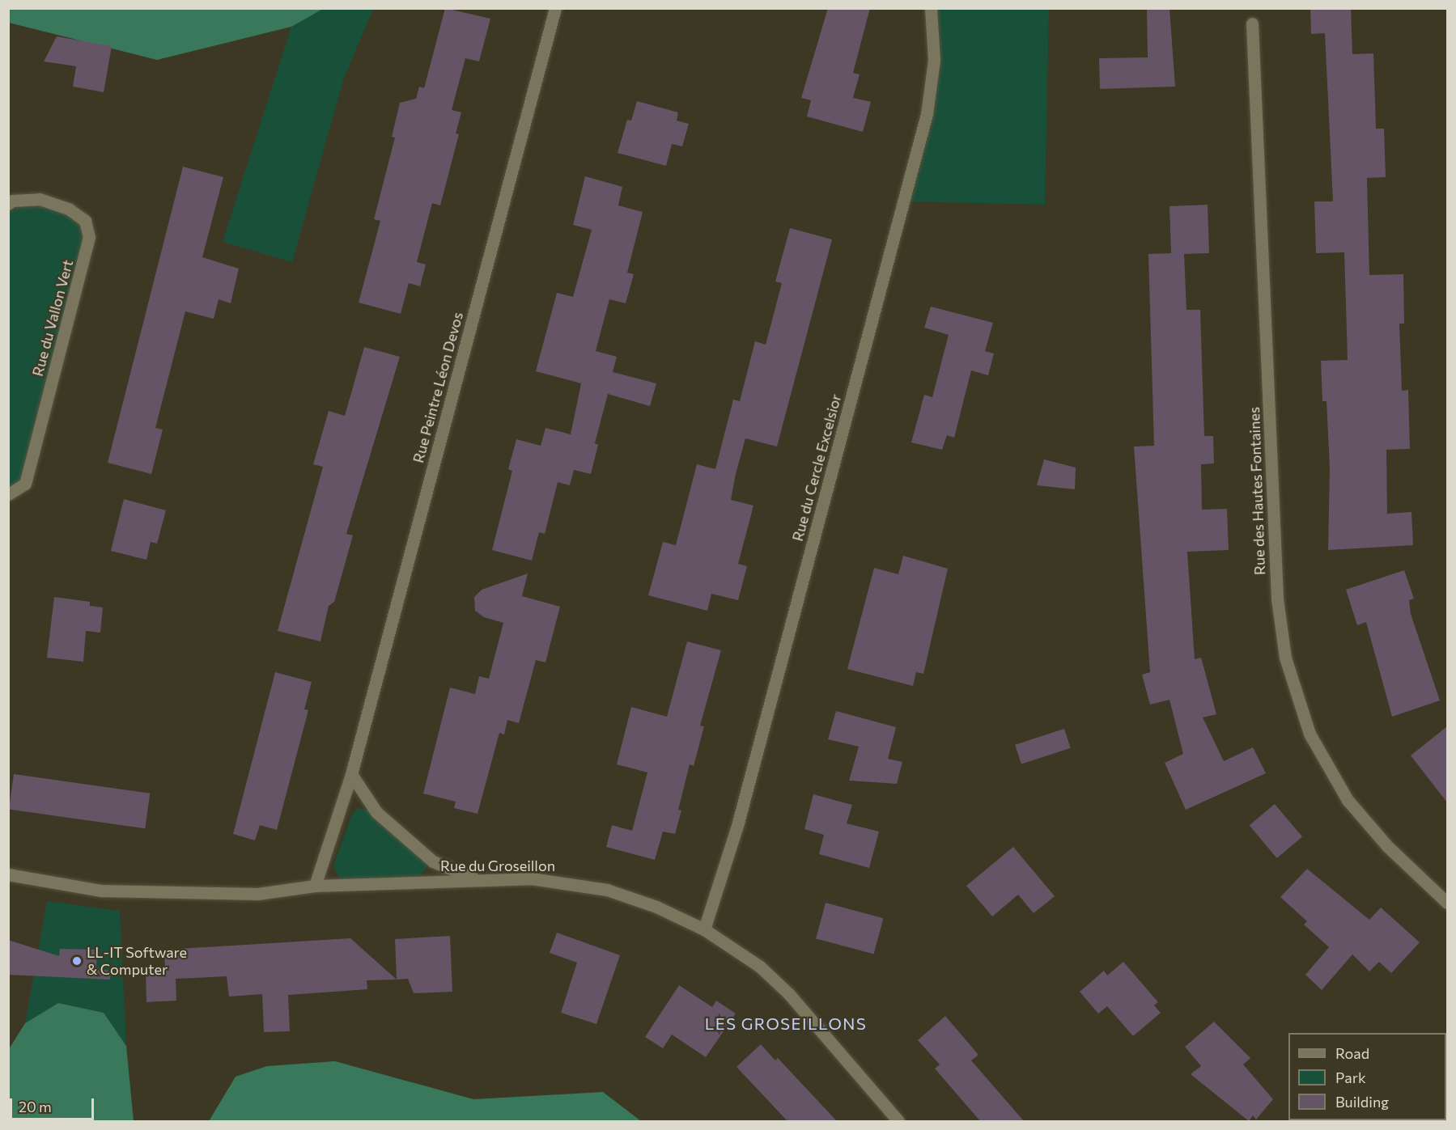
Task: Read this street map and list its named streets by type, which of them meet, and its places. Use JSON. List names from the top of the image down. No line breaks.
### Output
{"streets":{"street":["Rue du Vallon Vert","Rue Peintre Léon Devos","Rue du Cercle Excelsior","Rue des Hautes Fontaines","Rue du Groseillon"]},"crossings":[["Rue Peintre Léon Devos","Rue du Groseillon"],["Rue du Cercle Excelsior","Rue du Groseillon"]],"districts":["LES GROSEILLONS"],"places":["LL-IT Software & Computer"],"legend":["Road","Park","Building"],"scale_bar":"20 m"}
